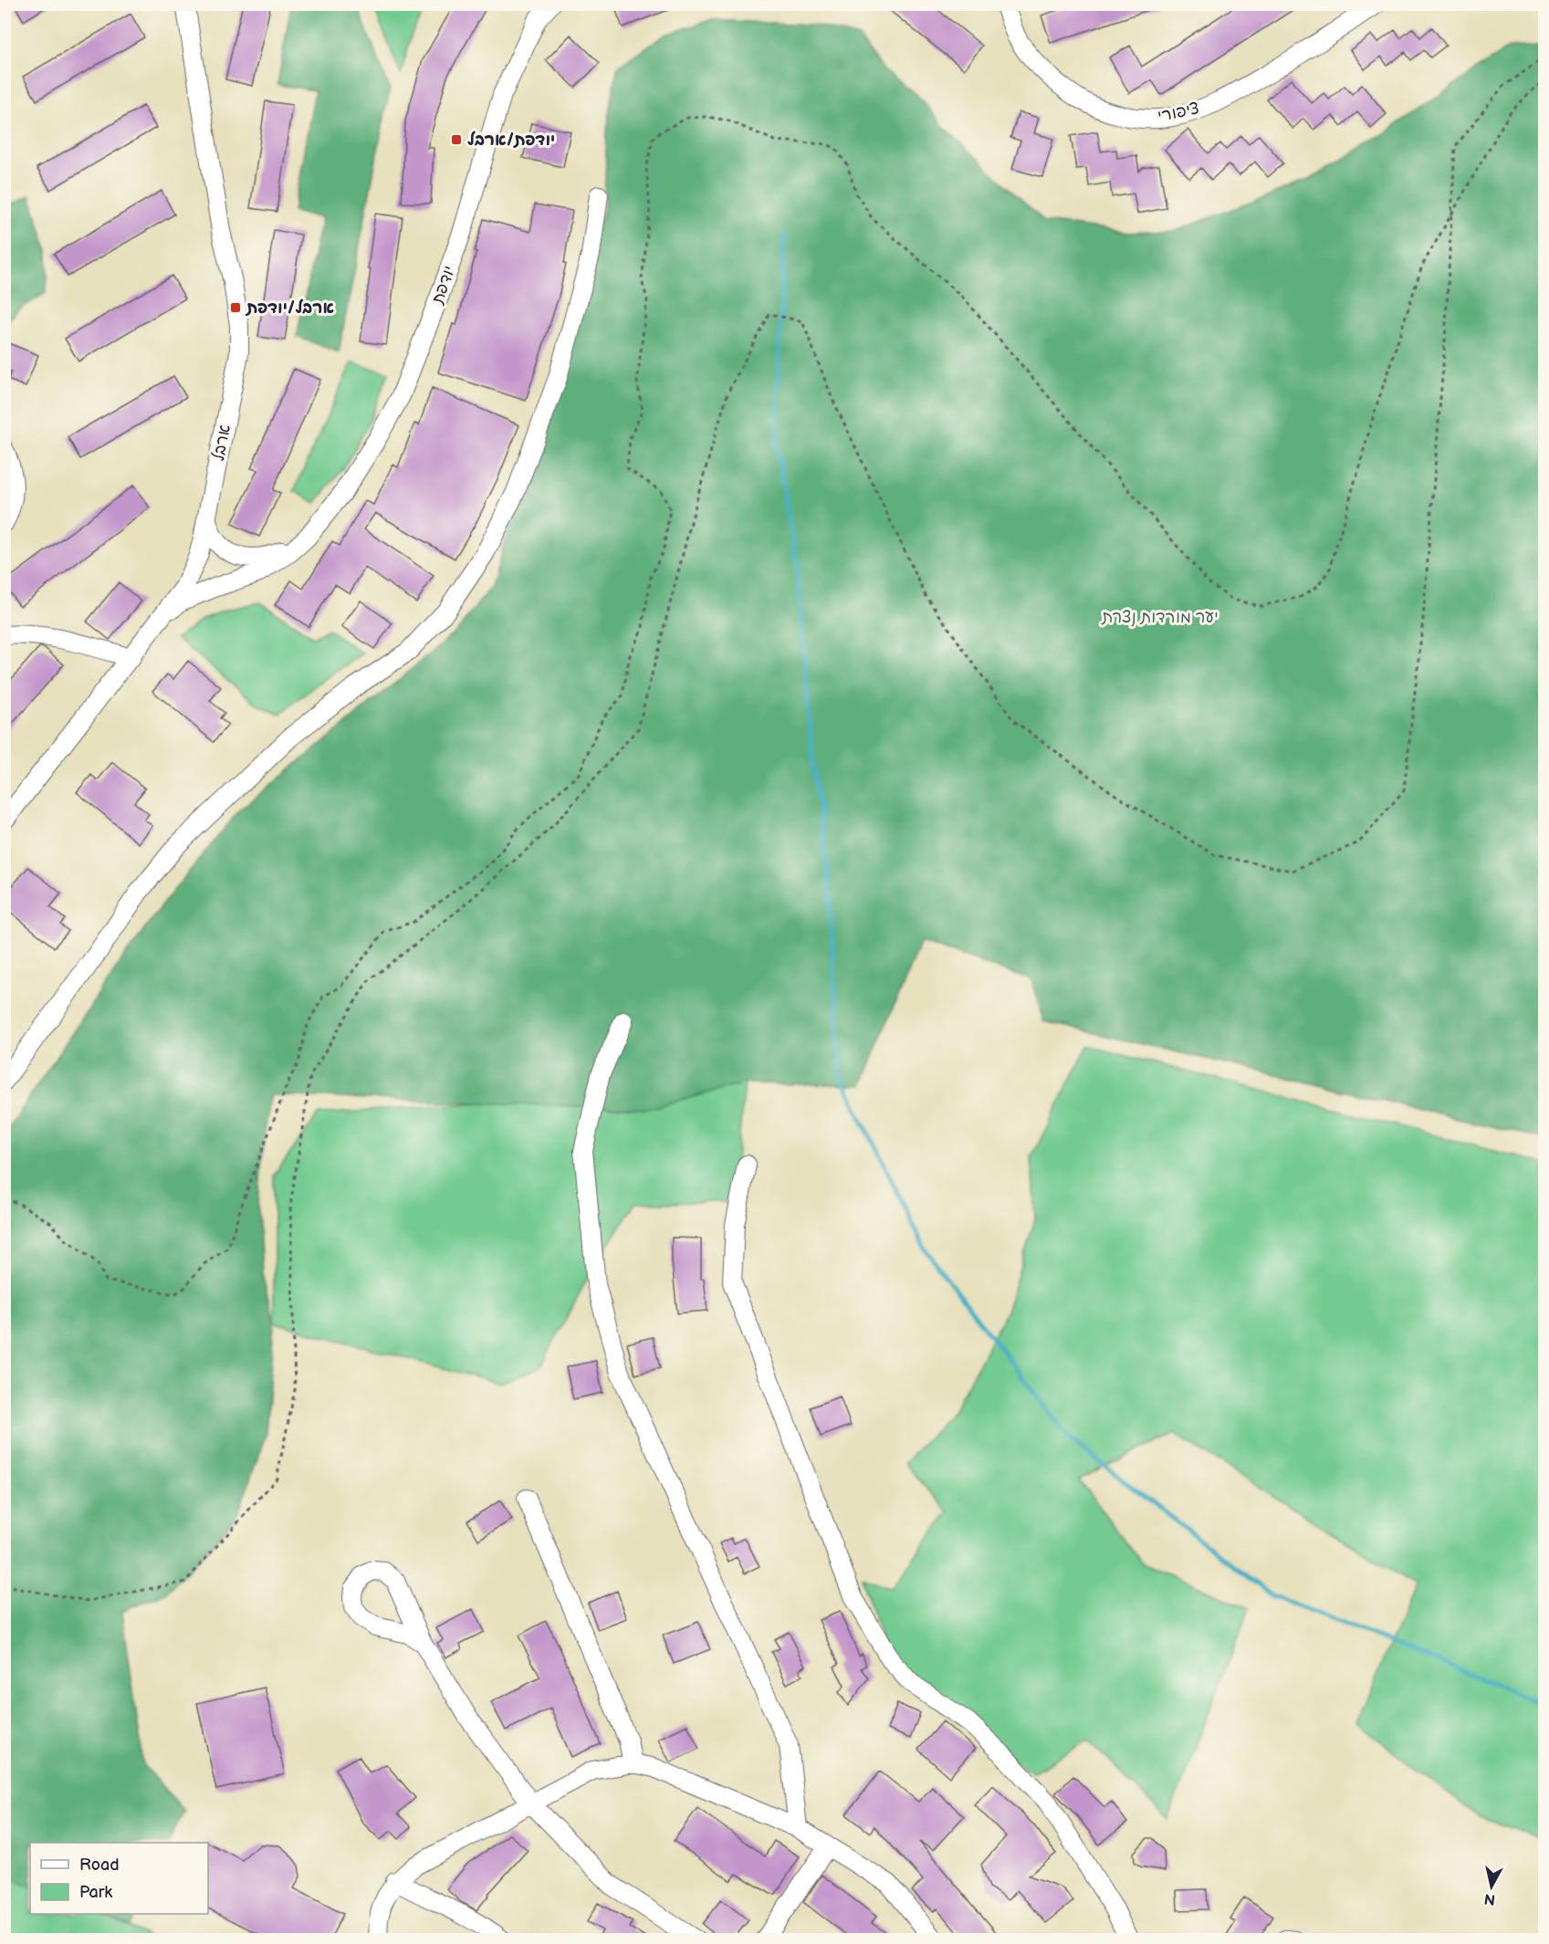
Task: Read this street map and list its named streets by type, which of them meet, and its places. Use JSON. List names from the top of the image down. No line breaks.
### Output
{"streets":{"street":["ציפורי","יודפת","ארבל"]},"crossings":[["יודפת","ארבל"]],"parks":["יער מורדות נצרת"],"places":{"transit":["יודפת/ארבל","ארבל/יודפת"]},"legend":["Road","Park"],"north":"bottom"}
